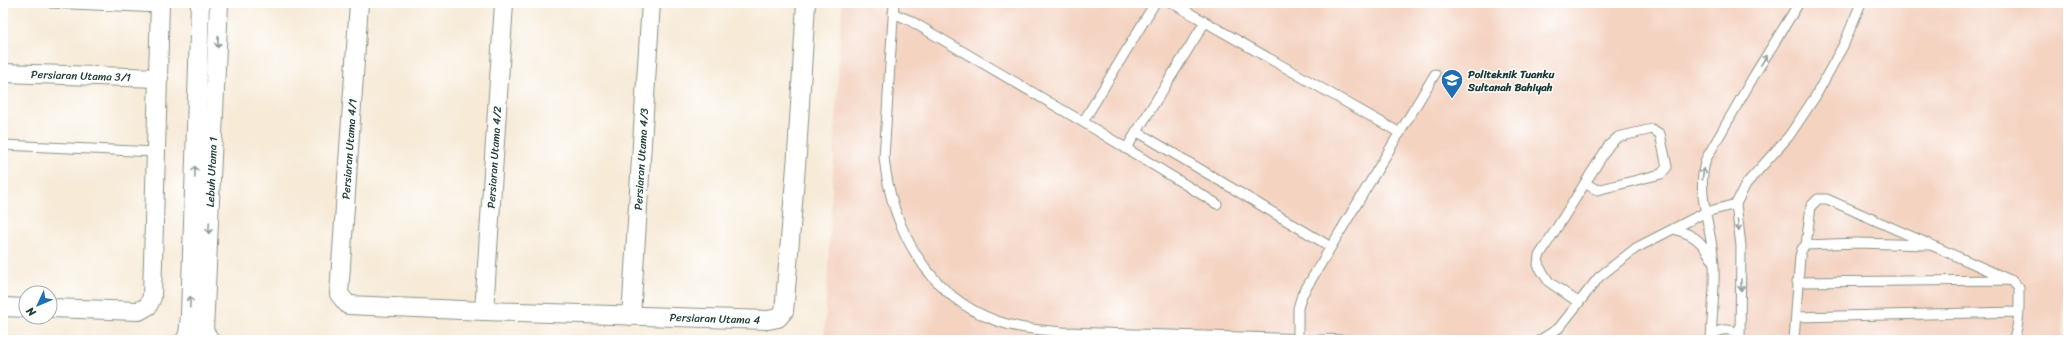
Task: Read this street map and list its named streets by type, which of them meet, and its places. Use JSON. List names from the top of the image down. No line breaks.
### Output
{"streets":{"street":["Persiaran Utama 3/1","Persiaran Utama 4/1","Persiaran Utama 4/2","Persiaran Utama 4/3","Lebuh Utama 1","Persiaran Utama 4"]},"crossings":[["Persiaran Utama 4/1","Persiaran Utama 4"],["Persiaran Utama 4/2","Persiaran Utama 4"],["Persiaran Utama 4/3","Persiaran Utama 4"]],"places":{"school or university":["Politeknik Tuanku Sultanah Bahiyah"]},"north":"bottom left"}
